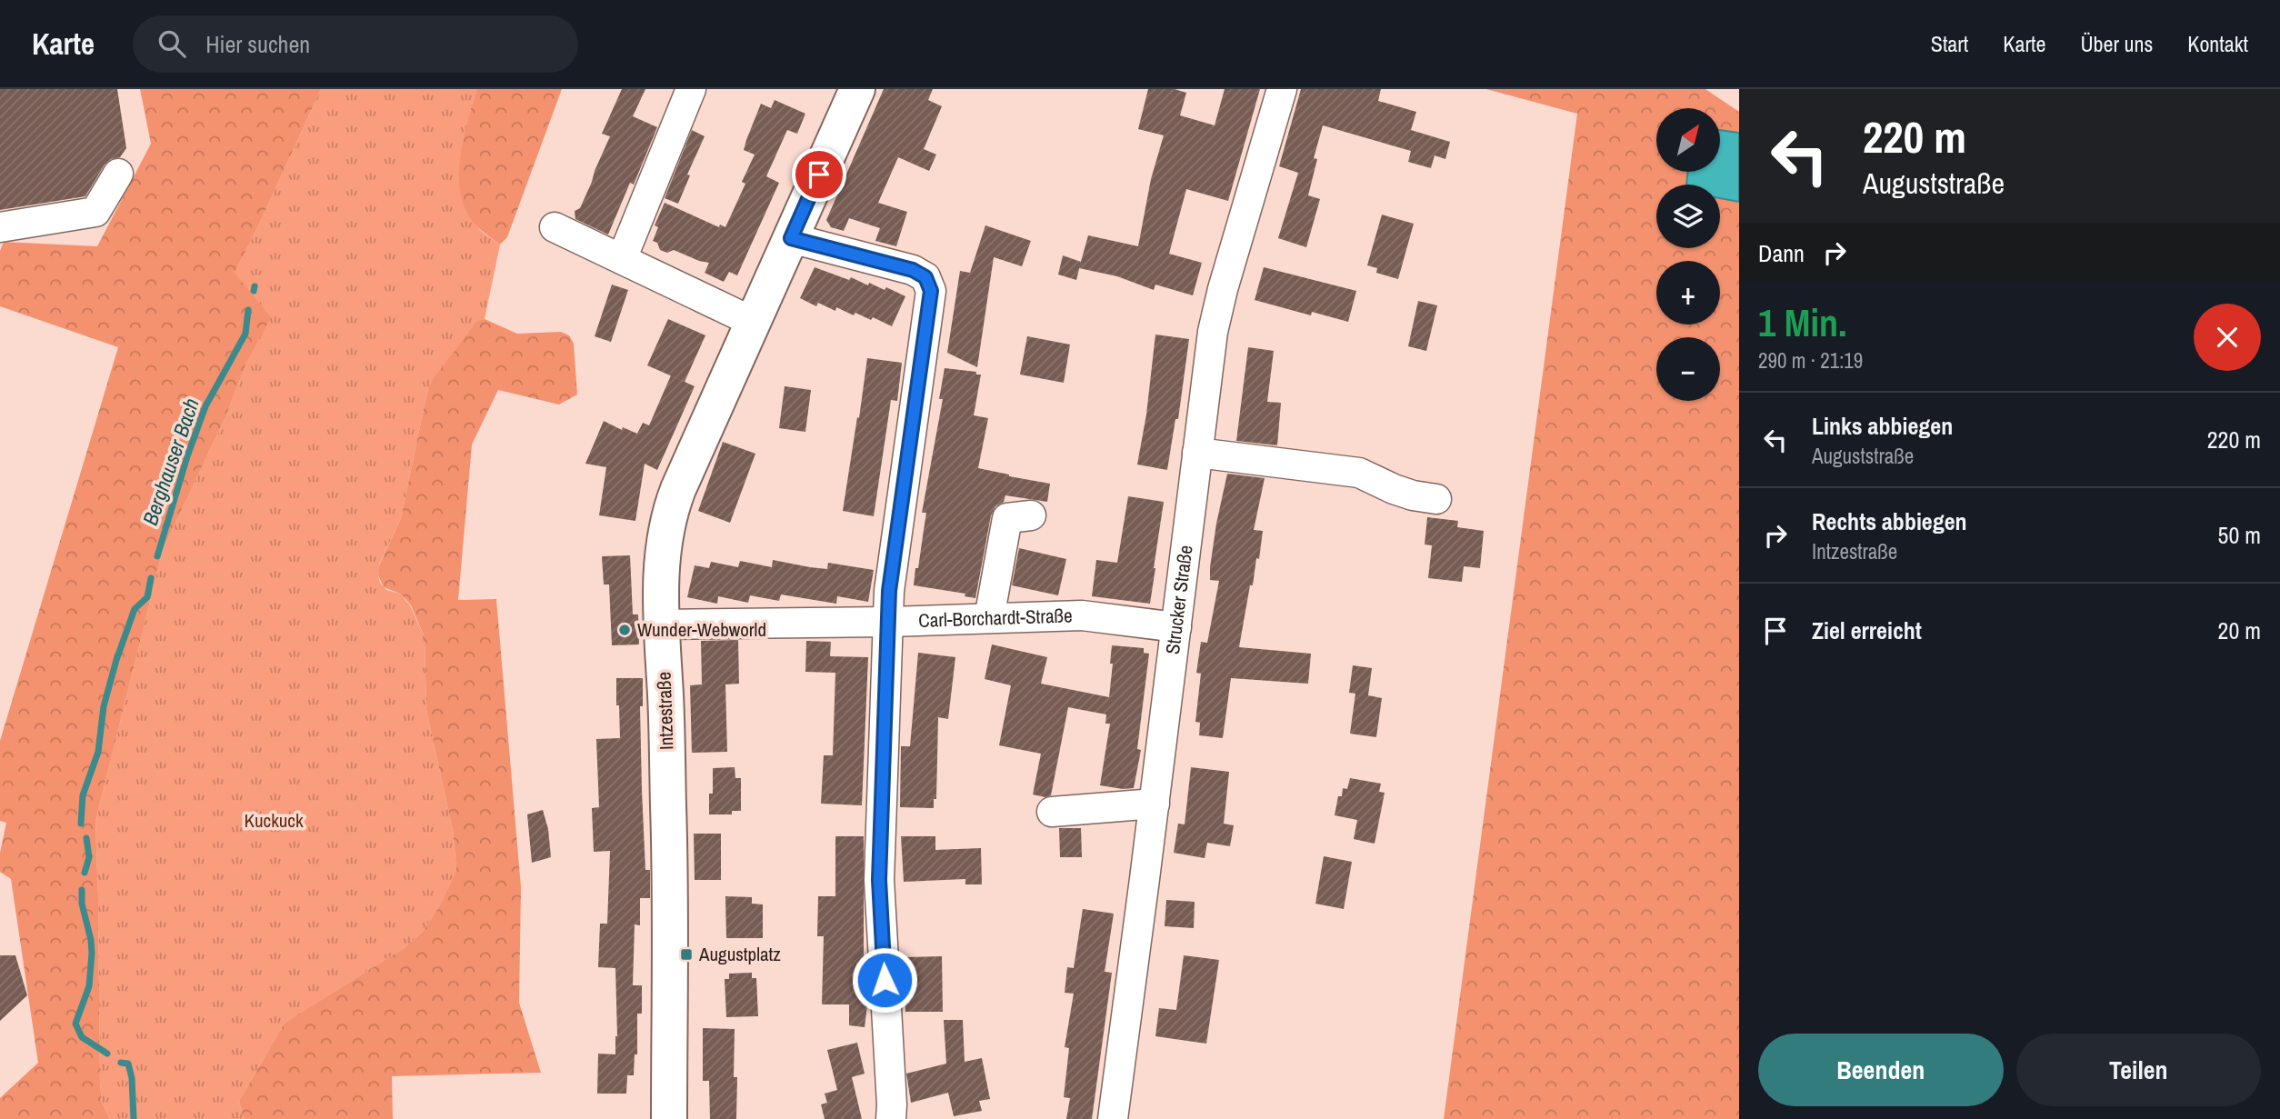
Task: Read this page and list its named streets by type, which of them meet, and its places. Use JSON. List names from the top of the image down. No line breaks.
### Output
{"streets":{"main road":["Intzestraße"],"street":["Strucker Straße","Carl-Borchardt-Straße"]},"crossings":[["Strucker Straße","Carl-Borchardt-Straße"],["Carl-Borchardt-Straße","Intzestraße"]],"water":["Berghauser Bach"],"parks":["Kuckuck"],"places":{"other":["Wunder-Webworld"],"transit":["Augustplatz"]},"north":"top right","page":{"header":"Karte","search":"Hier suchen","nav":["Start","Karte","Über uns","Kontakt"],"turn":["220 m","Auguststraße"],"map_buttons":["+","−"],"then":"Dann","heading":["1 Min.","290 m · 21:19"],"list":[{"name":"Links abbiegen","note":"Auguststraße","value":"220 m"},{"name":"Rechts abbiegen","note":"Intzestraße","value":"50 m"},{"name":"Ziel erreicht","value":"20 m"}],"buttons":["Beenden","Teilen"]}}
